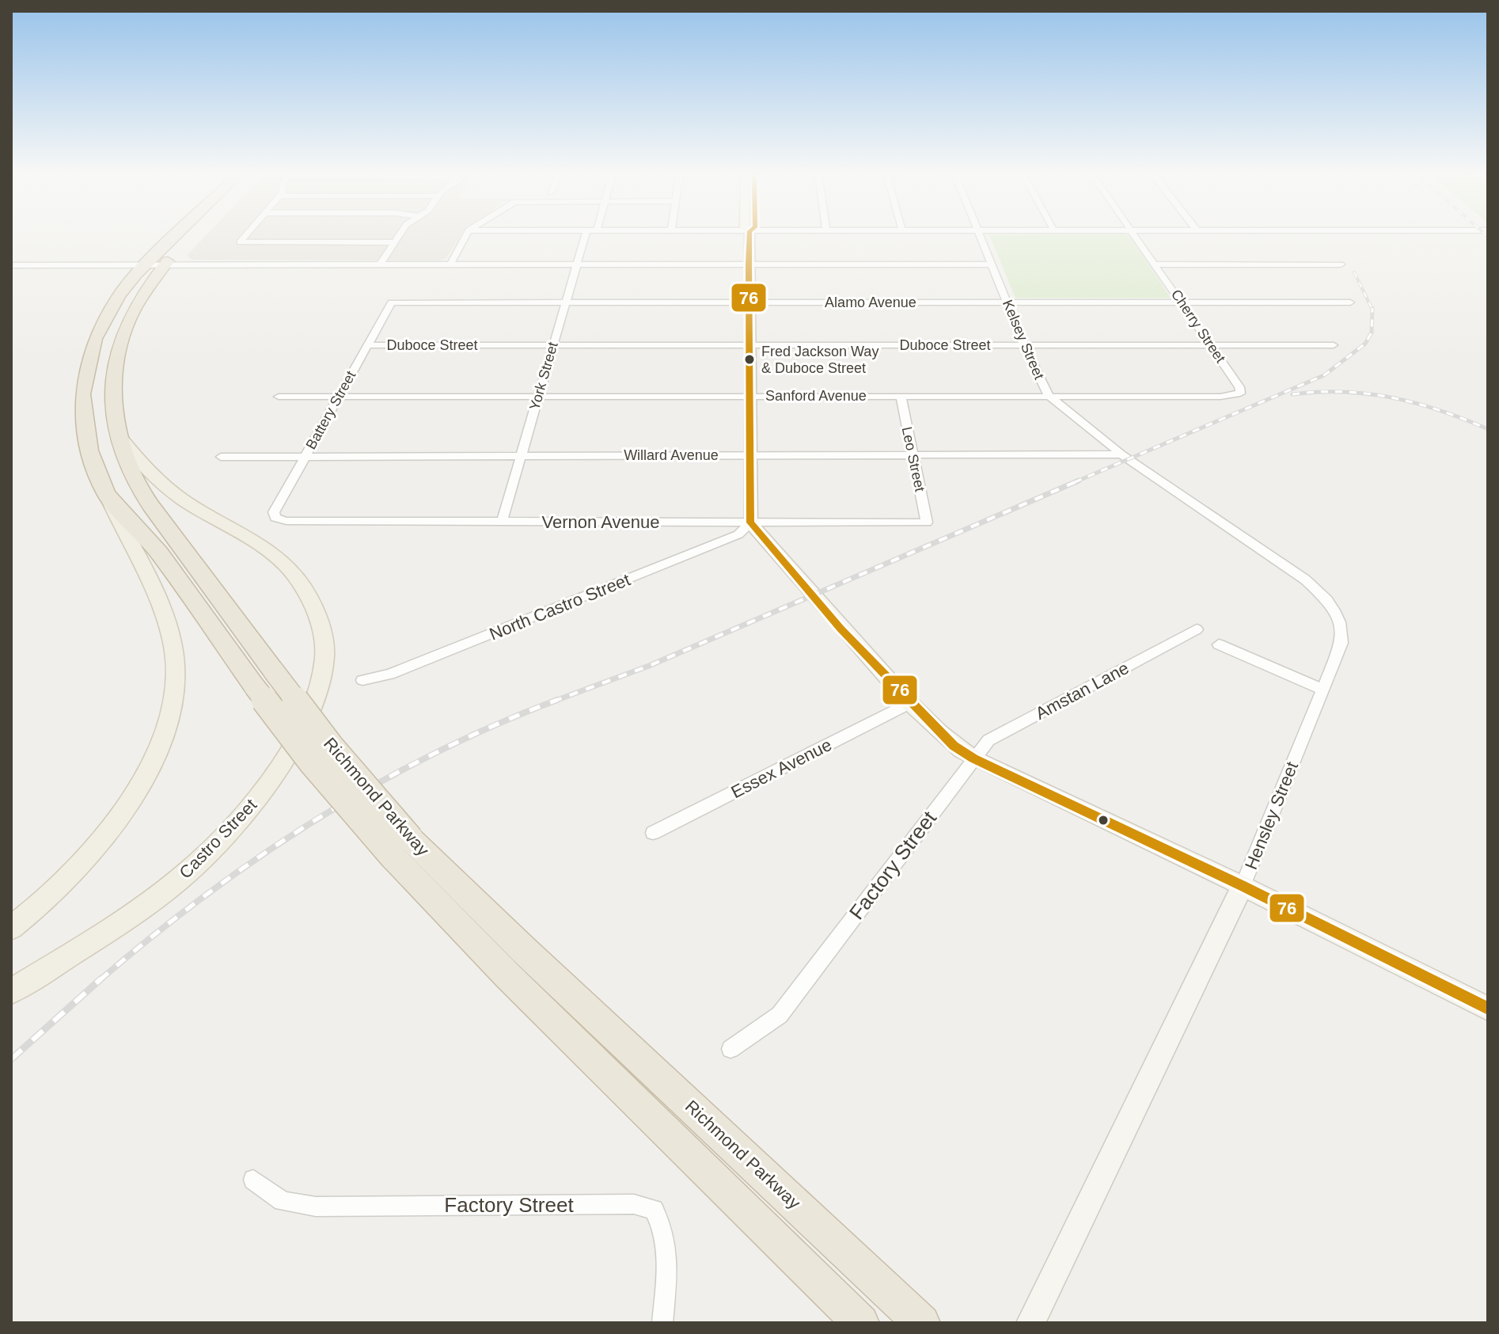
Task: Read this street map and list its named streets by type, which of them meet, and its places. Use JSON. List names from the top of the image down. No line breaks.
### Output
{"streets":{"highway":["Richmond Parkway"],"main road":["Castro Street"],"street":["Alamo Avenue","Cherry Street","Kelsey Street","Duboce Street","York Street","Sanford Avenue","Battery Street","Willard Avenue","Leo Street","Vernon Avenue","North Castro Street","Amstan Lane","Essex Avenue","Hensley Street","Factory Street"]},"crossings":[["Alamo Avenue","Cherry Street"],["Alamo Avenue","Kelsey Street"],["Alamo Avenue","York Street"],["Alamo Avenue","Battery Street"],["Cherry Street","Duboce Street"],["Cherry Street","Sanford Avenue"],["Kelsey Street","Duboce Street"],["Kelsey Street","Sanford Avenue"],["Kelsey Street","Willard Avenue"],["Kelsey Street","Hensley Street"],["Duboce Street","York Street"],["Duboce Street","Battery Street"],["York Street","Sanford Avenue"],["York Street","Willard Avenue"],["York Street","Vernon Avenue"],["Sanford Avenue","Battery Street"],["Sanford Avenue","Leo Street"],["Battery Street","Willard Avenue"],["Battery Street","Vernon Avenue"],["Willard Avenue","Leo Street"],["Willard Avenue","Hensley Street"],["Leo Street","Vernon Avenue"],["Vernon Avenue","North Castro Street"],["Amstan Lane","Factory Street"],["Richmond Parkway","Castro Street"]],"places":["Fred Jackson Way & Duboce Street"],"lines":["transit line 76"]}
